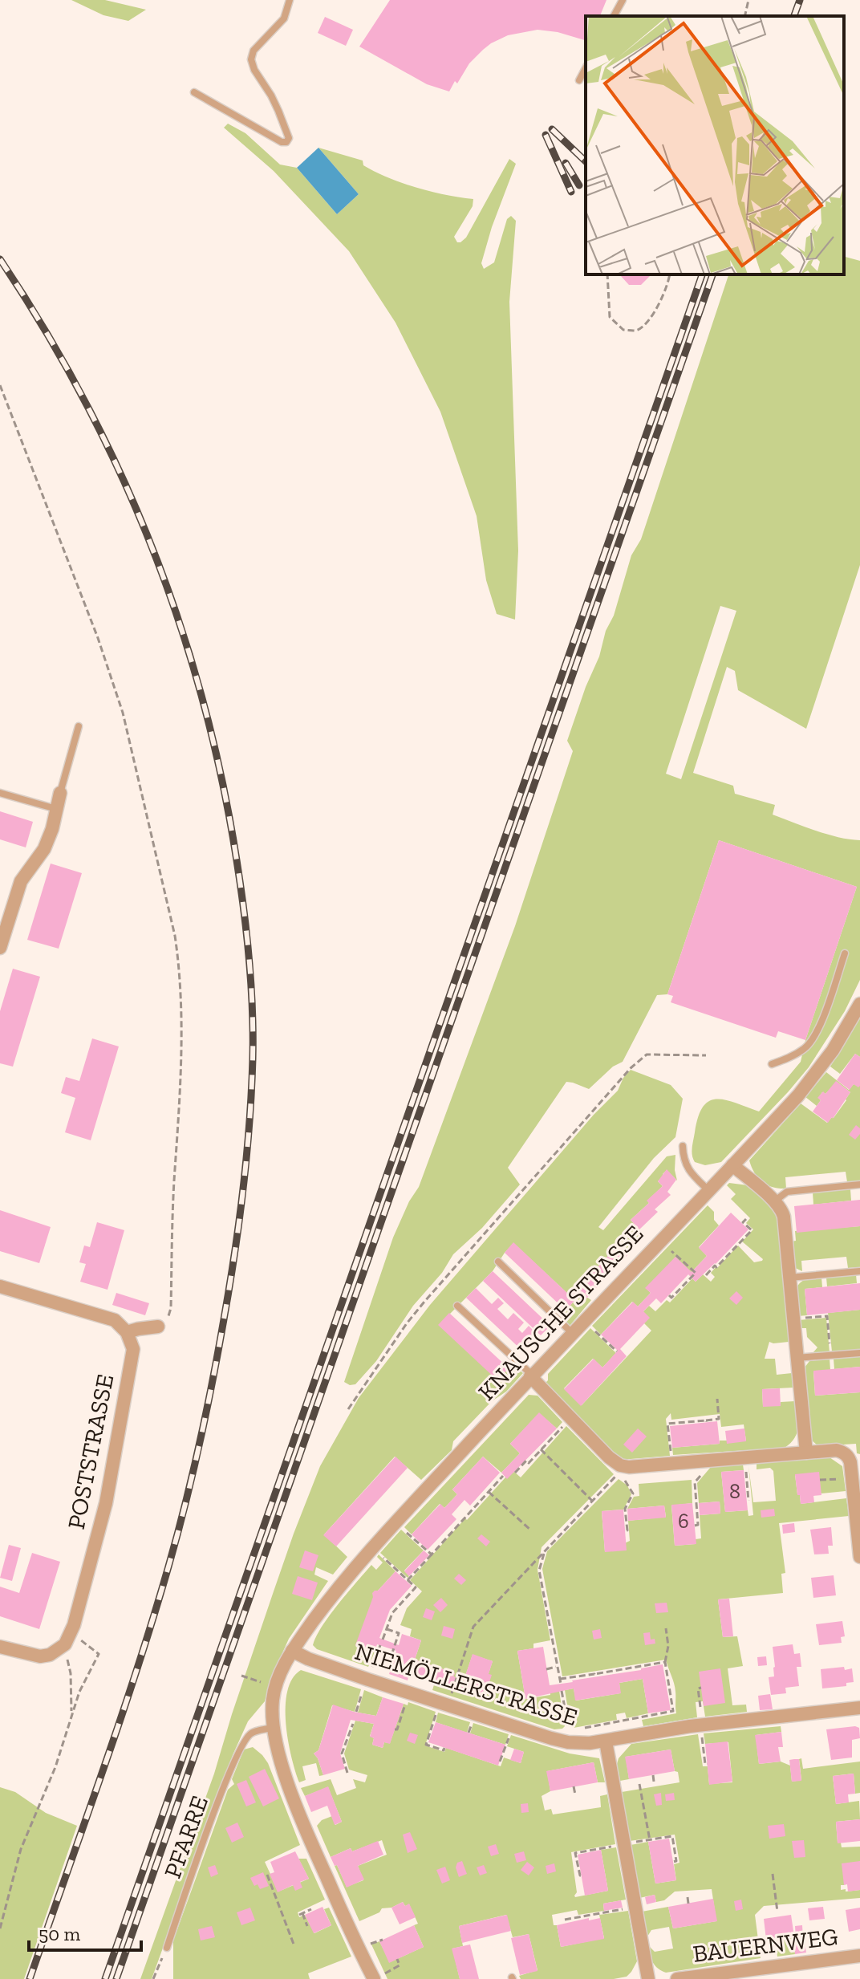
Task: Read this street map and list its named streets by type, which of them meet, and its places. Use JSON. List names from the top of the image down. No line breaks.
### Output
{"streets":{"street":["KNAUSCHE STRASSE","POSTSTRASSE","NIEMÖLLERSTRASSE","BAUERNWEG"],"lane":["PFARRE"]},"crossings":[["KNAUSCHE STRASSE","NIEMÖLLERSTRASSE"],["KNAUSCHE STRASSE","PFARRE"]],"house_numbers":["8","6"],"scale_bar":"50 m"}
